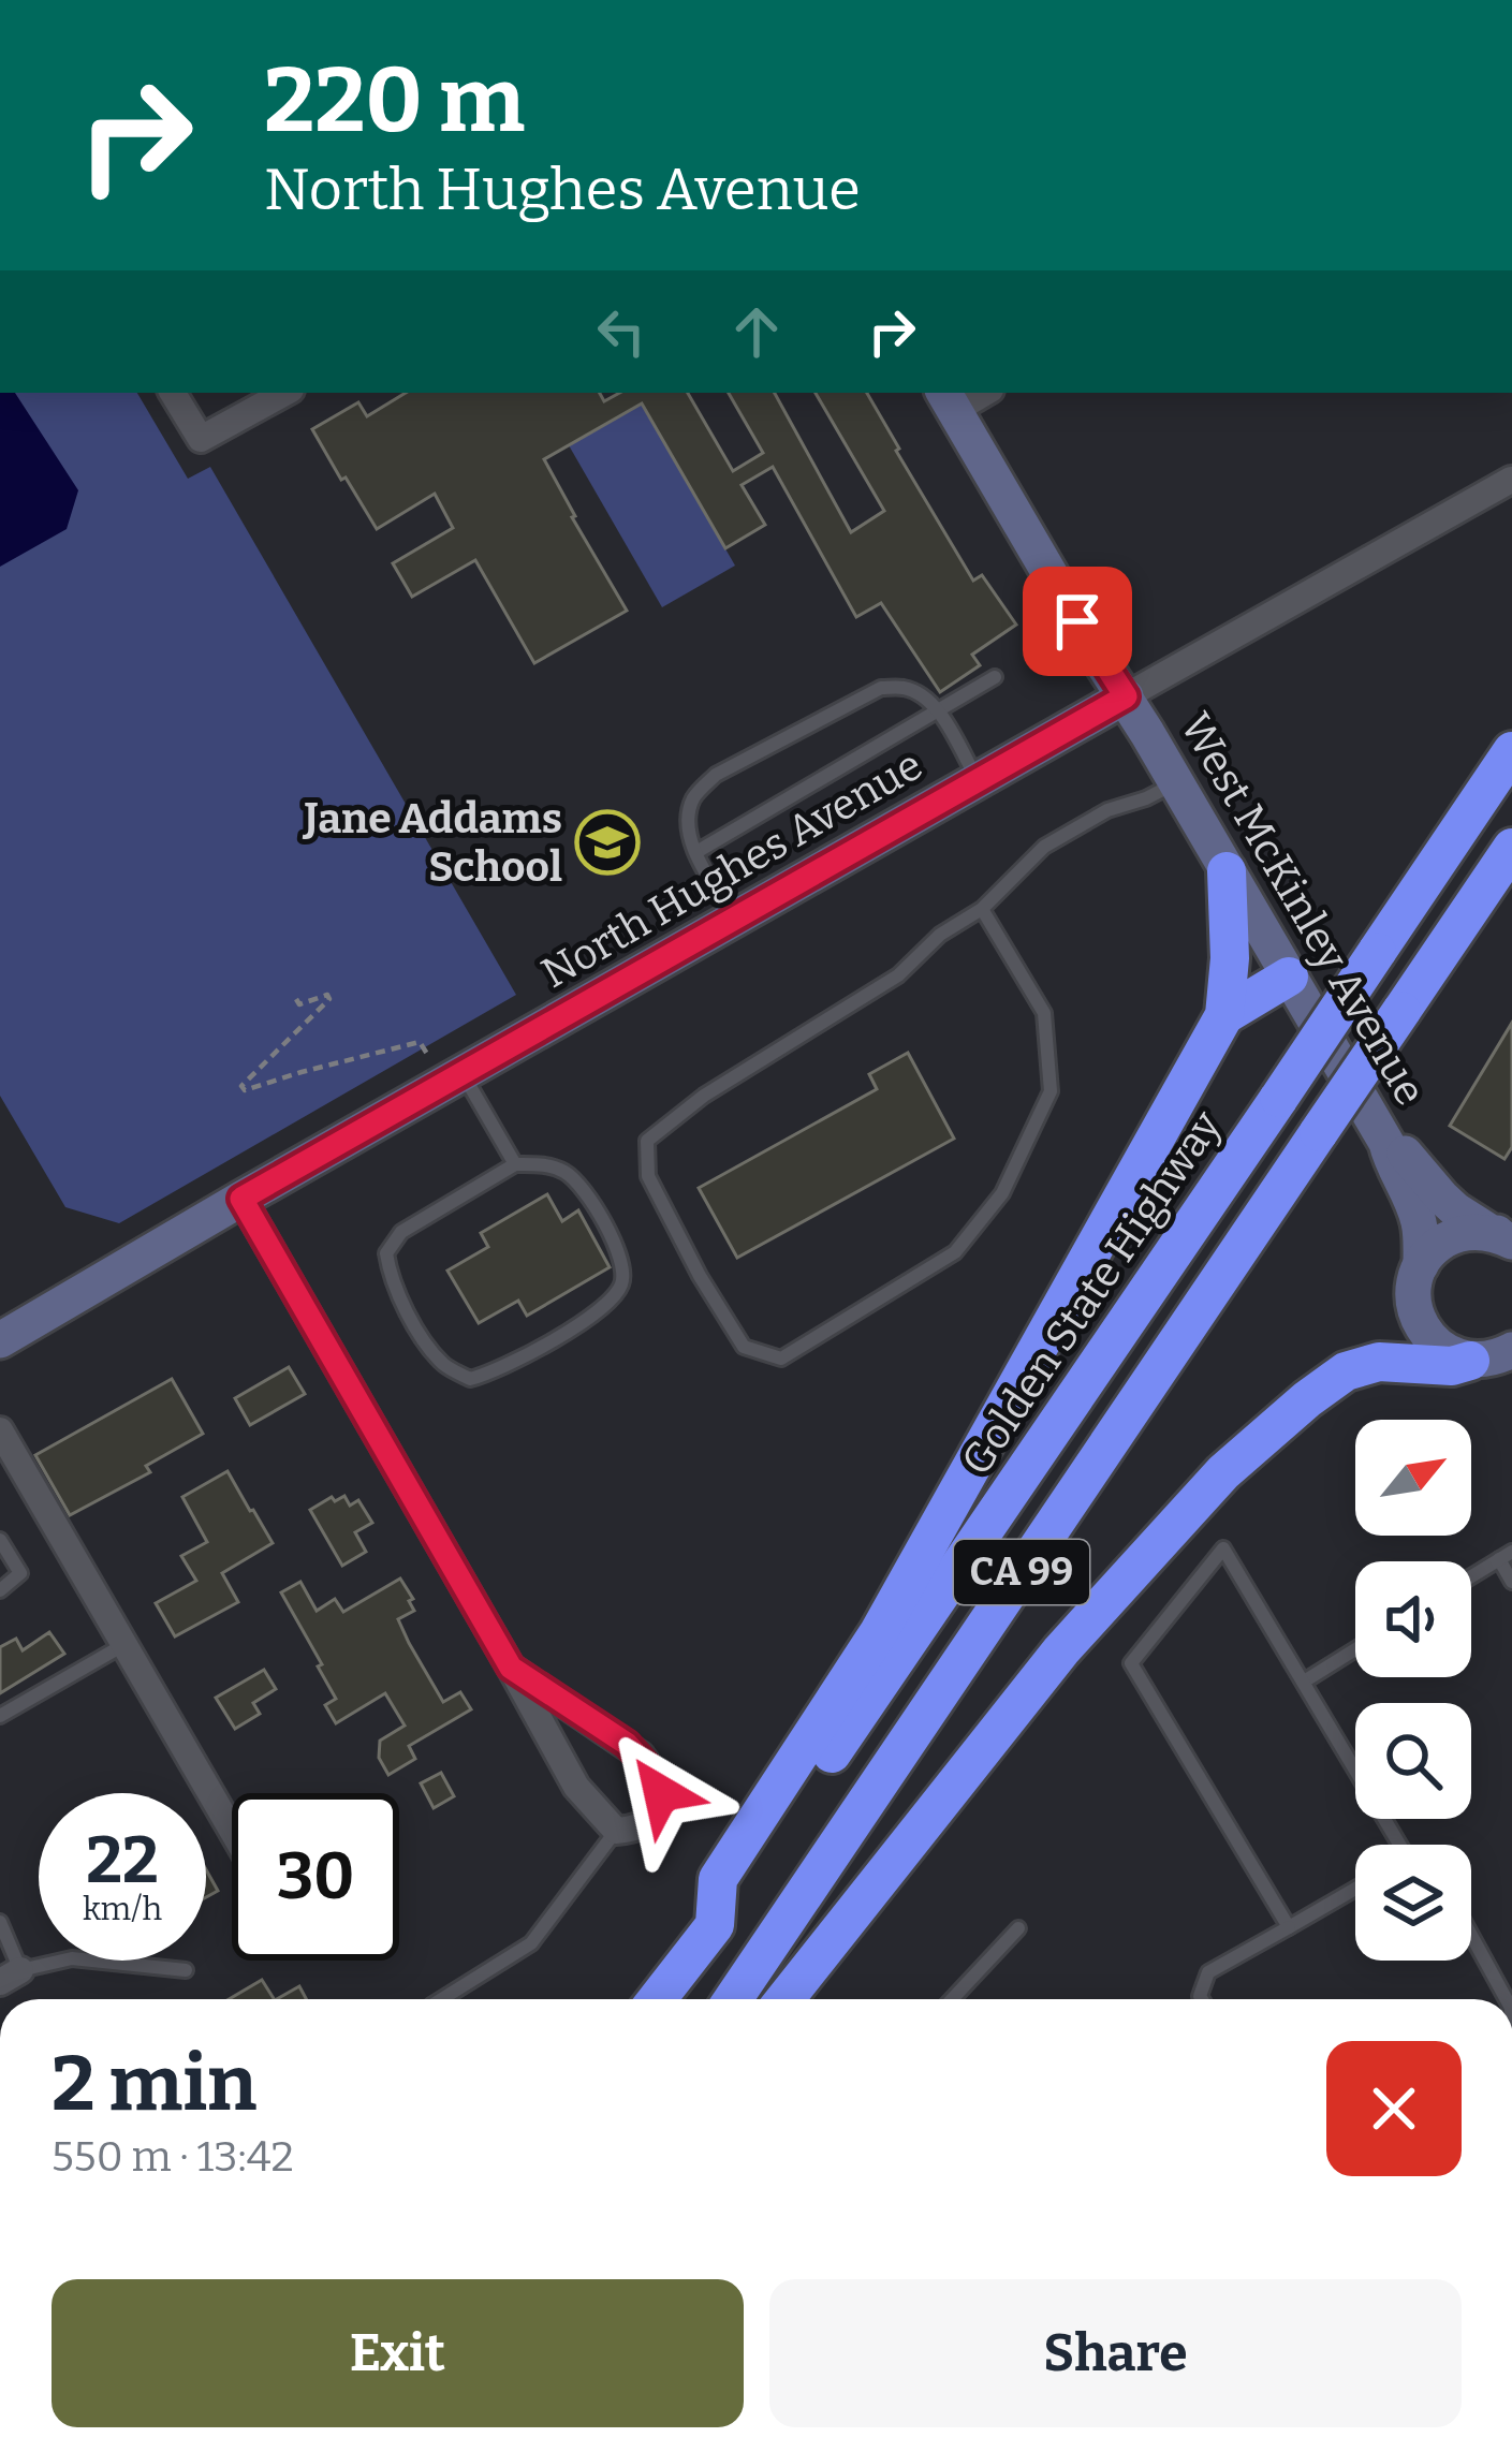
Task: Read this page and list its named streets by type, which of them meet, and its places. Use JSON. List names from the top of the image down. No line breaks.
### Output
{"streets":{"highway":["Golden State Highway","CA 99"],"main road":["North Hughes Avenue","West McKinley Avenue"]},"crossings":[["North Hughes Avenue","West McKinley Avenue"]],"places":{"school or university":["Jane Addams School"]},"north":"top right","page":{"turn":["220 m","North Hughes Avenue"],"speed":"22 km/h","limit":"30","heading":["2 min","550 m · 13:42"],"buttons":["Exit","Share"]}}
